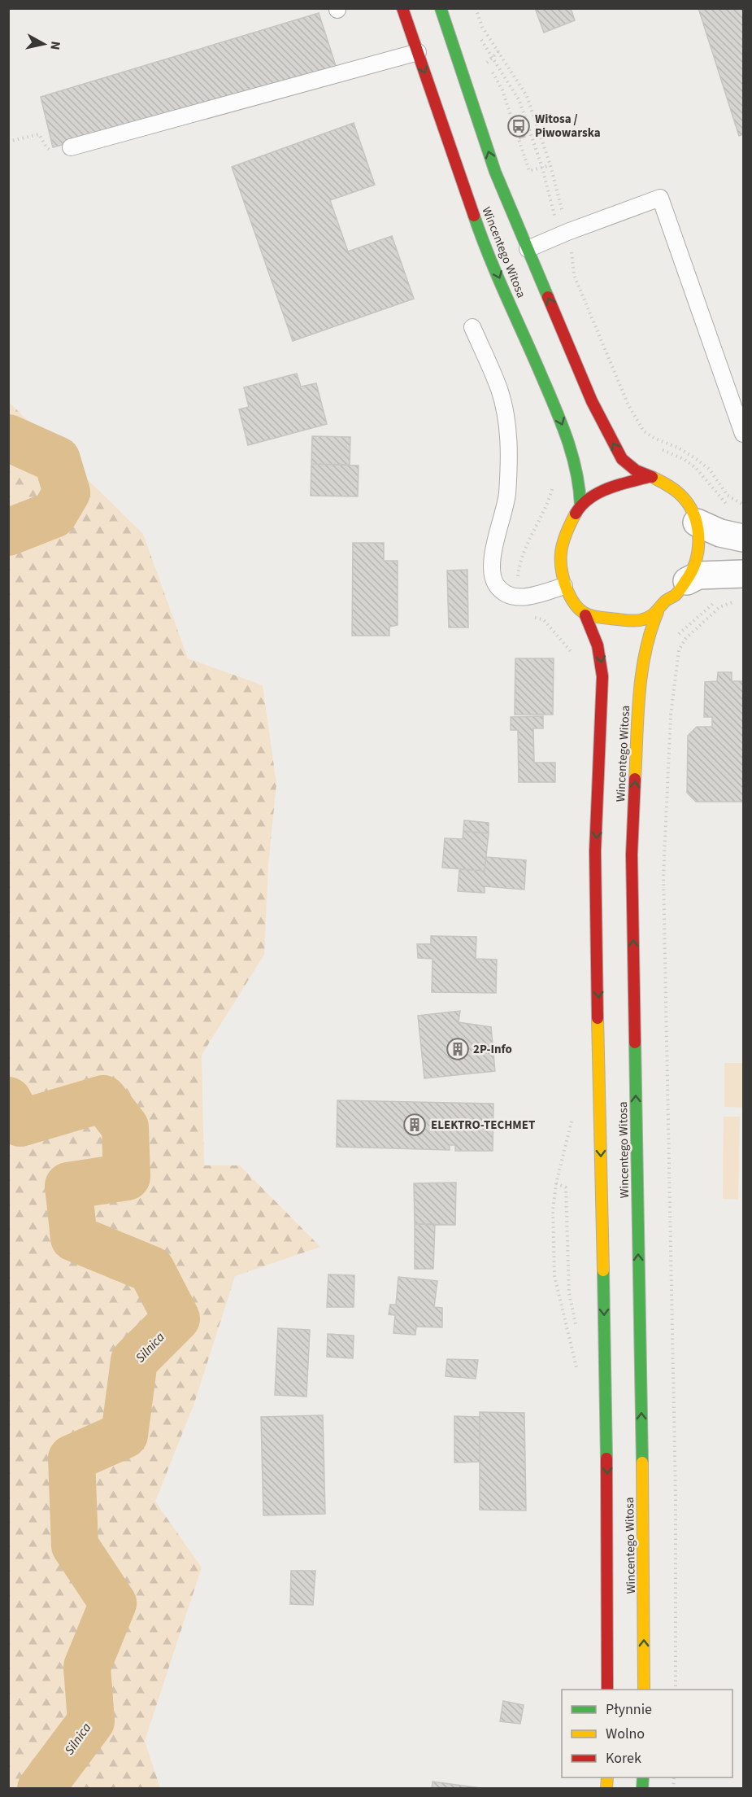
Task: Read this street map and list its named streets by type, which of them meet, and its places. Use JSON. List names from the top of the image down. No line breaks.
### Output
{"streets":{"main road":["Wincentego Witosa"]},"water":["Silnica"],"places":{"bus stop":["Witosa / Piwowarska"],"building":["2P-Info","ELEKTRO-TECHMET"]},"legend":["Płynnie","Wolno","Korek"],"north":"right"}
